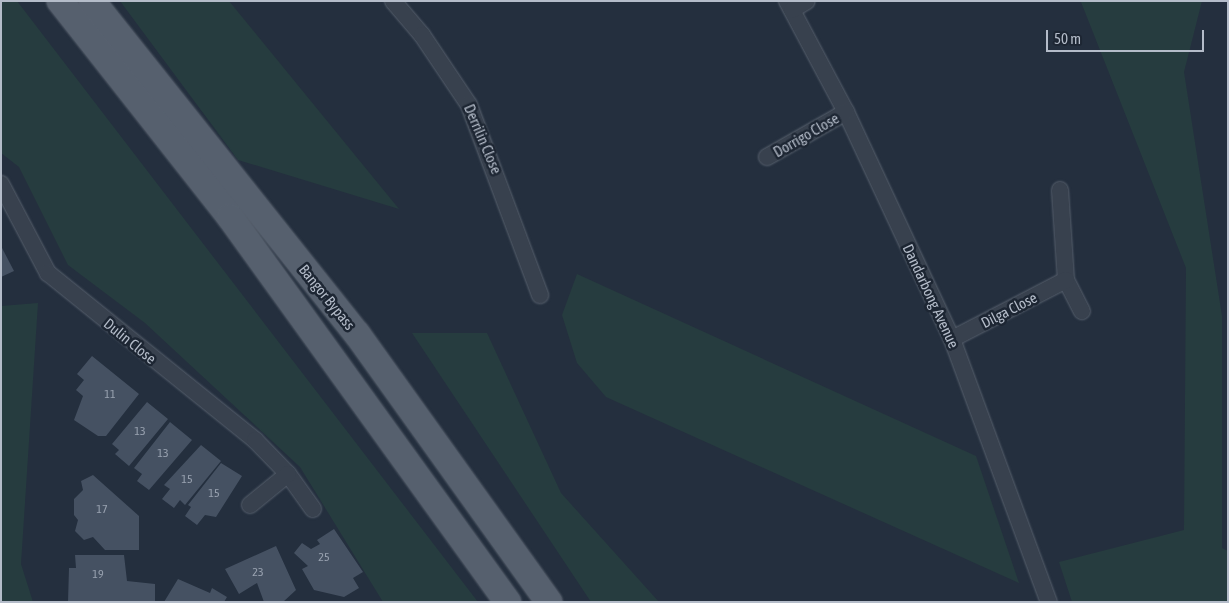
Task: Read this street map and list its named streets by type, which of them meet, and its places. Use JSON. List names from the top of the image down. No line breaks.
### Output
{"streets":{"main road":["Bangor Bypass"],"street":["Dorrigo Close","Derrilin Close","Dandarbong Avenue","Dilga Close","Dulin Close"]},"crossings":[["Dorrigo Close","Dandarbong Avenue"],["Dandarbong Avenue","Dilga Close"]],"house_numbers":["11","13","13","15","15","17","25","23","19"],"scale_bar":"50 m"}
